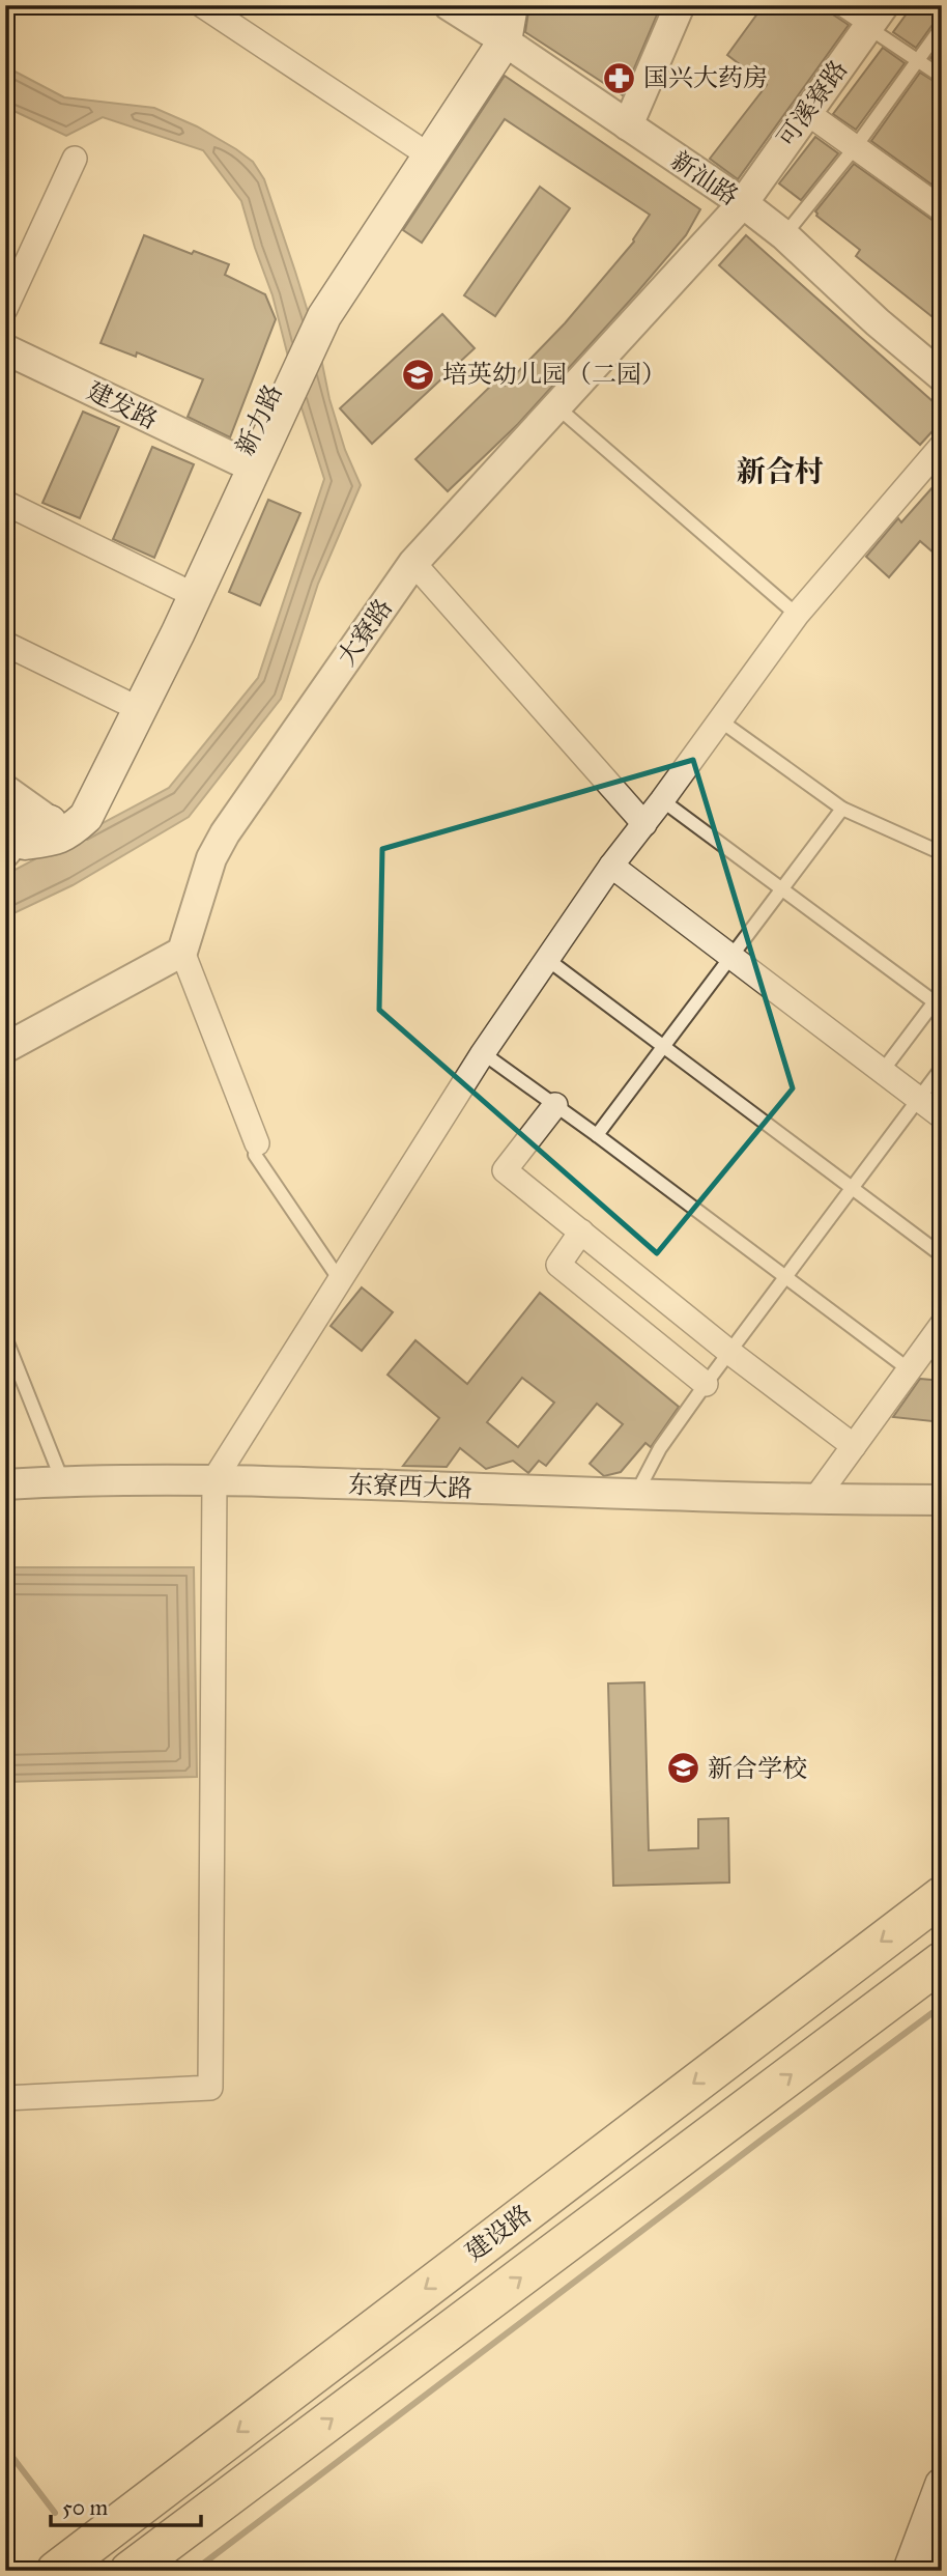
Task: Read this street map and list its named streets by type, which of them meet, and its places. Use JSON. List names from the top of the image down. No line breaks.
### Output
{"streets":{"main road":["新力路","建设路"],"street":["可溪寮路","新汕路","建发路","大寮路","东寮西大路"]},"crossings":[["可溪寮路","新汕路"],["可溪寮路","大寮路"],["新汕路","新力路"],["新汕路","大寮路"],["建发路","新力路"]],"districts":["新合村"],"places":{"pharmacy":["国兴大药房"],"school or university":["培英幼儿园（二园）","新合学校"]},"scale_bar":"50 m"}
